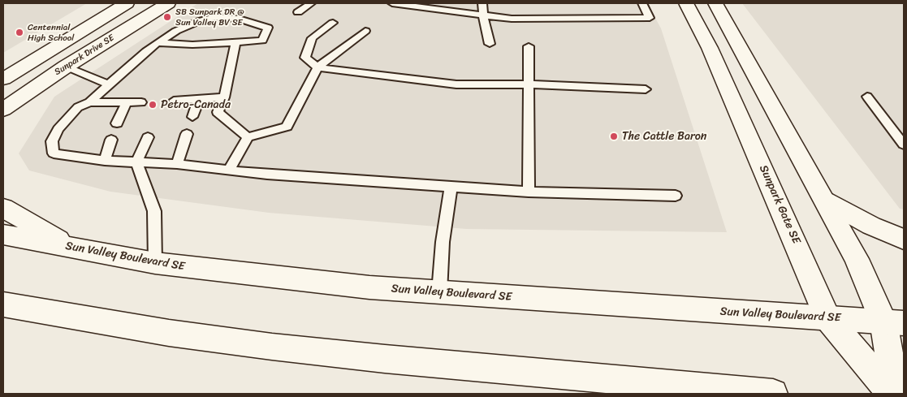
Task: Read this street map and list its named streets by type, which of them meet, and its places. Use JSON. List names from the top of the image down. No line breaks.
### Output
{"streets":{"street":["Sunpark Drive SE","Sunpark Gate SE","Sun Valley Boulevard SE"]},"crossings":[["Sunpark Gate SE","Sun Valley Boulevard SE"]],"places":["SB Sunpark DR @ Sun Valley BV SE","Centennial High School","Petro-Canada","The Cattle Baron"]}
